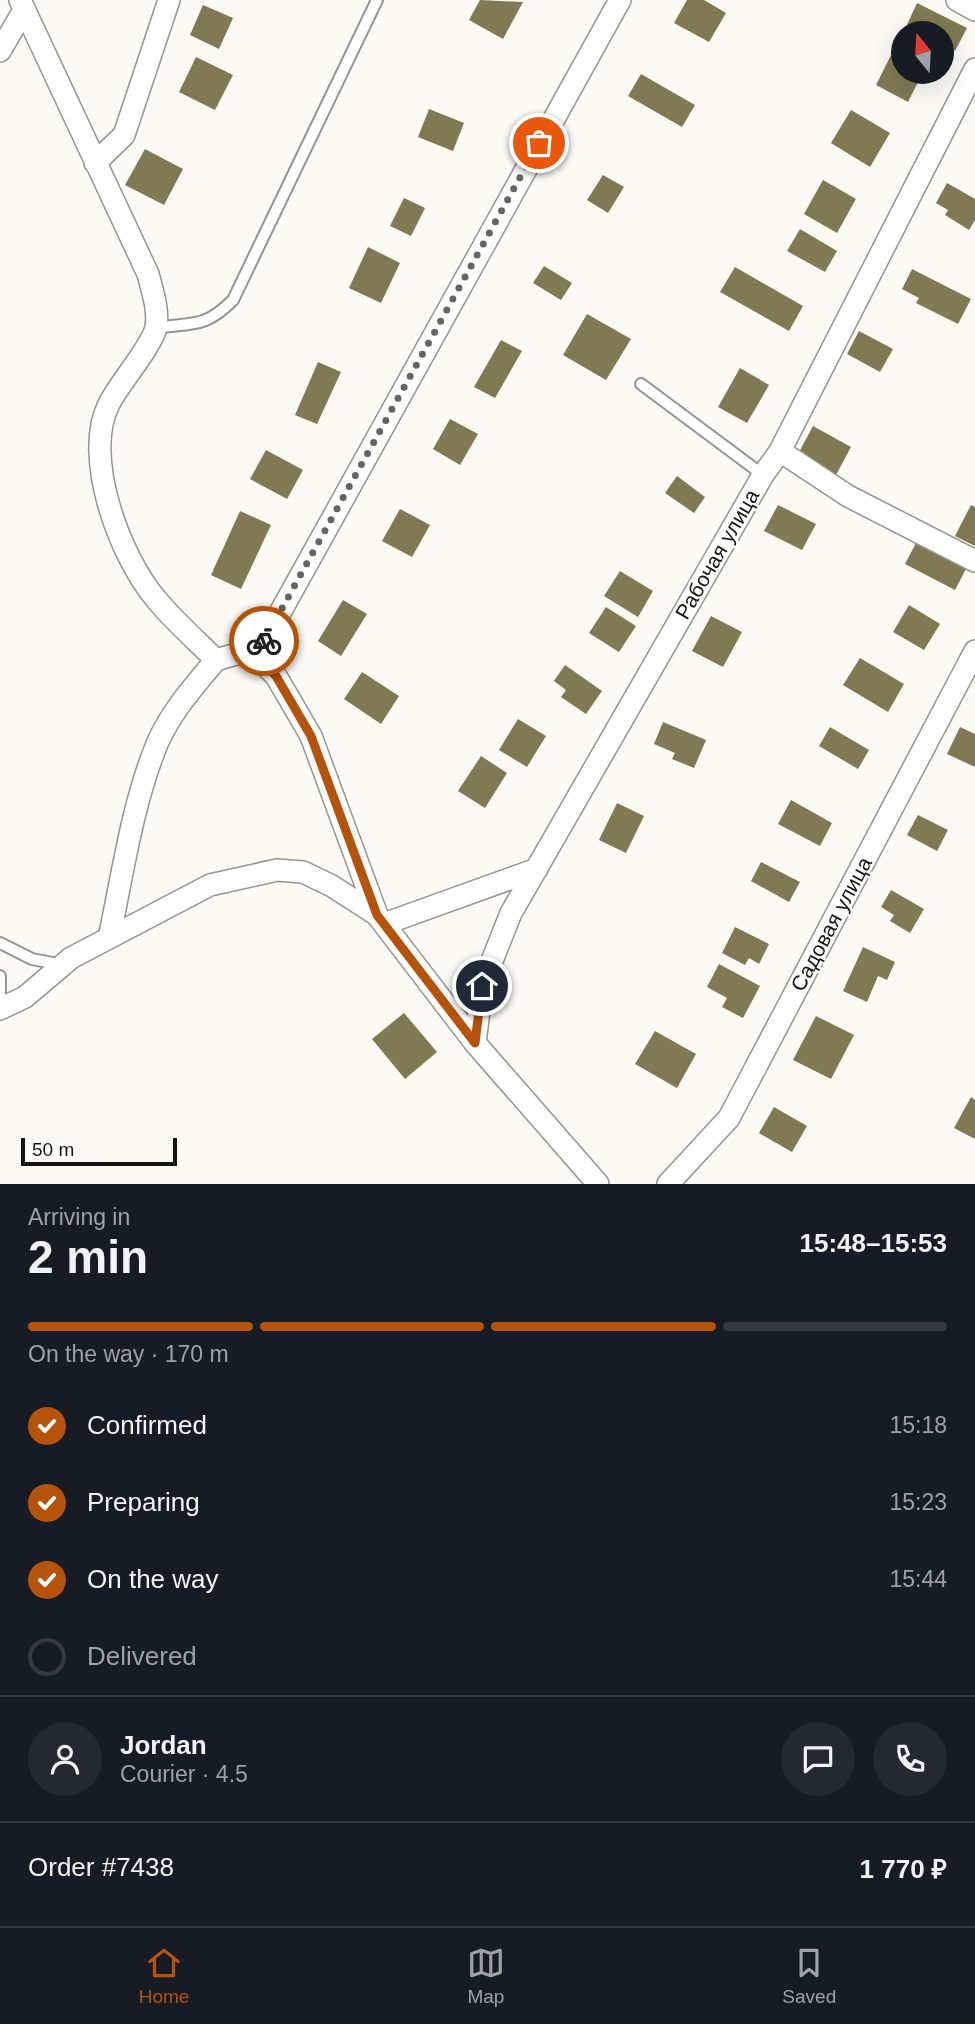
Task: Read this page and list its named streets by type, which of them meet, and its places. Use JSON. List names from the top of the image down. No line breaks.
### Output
{"streets":{"street":["Рабочая улица","Садовая улица"]},"scale_bar":"50 m","north":"top","page":{"scale":"50 m","heading":["2 min","Arriving in","15:48–15:53"],"panel":["Jordan","Courier · 4.5","Order #7438","1 770 ₽"],"bar":"On the way · 170 m","list":[["Confirmed","15:18"],["Preparing","15:23"],["On the way","15:44"],"Delivered"],"tabs":["Home","Map","Saved"]}}
